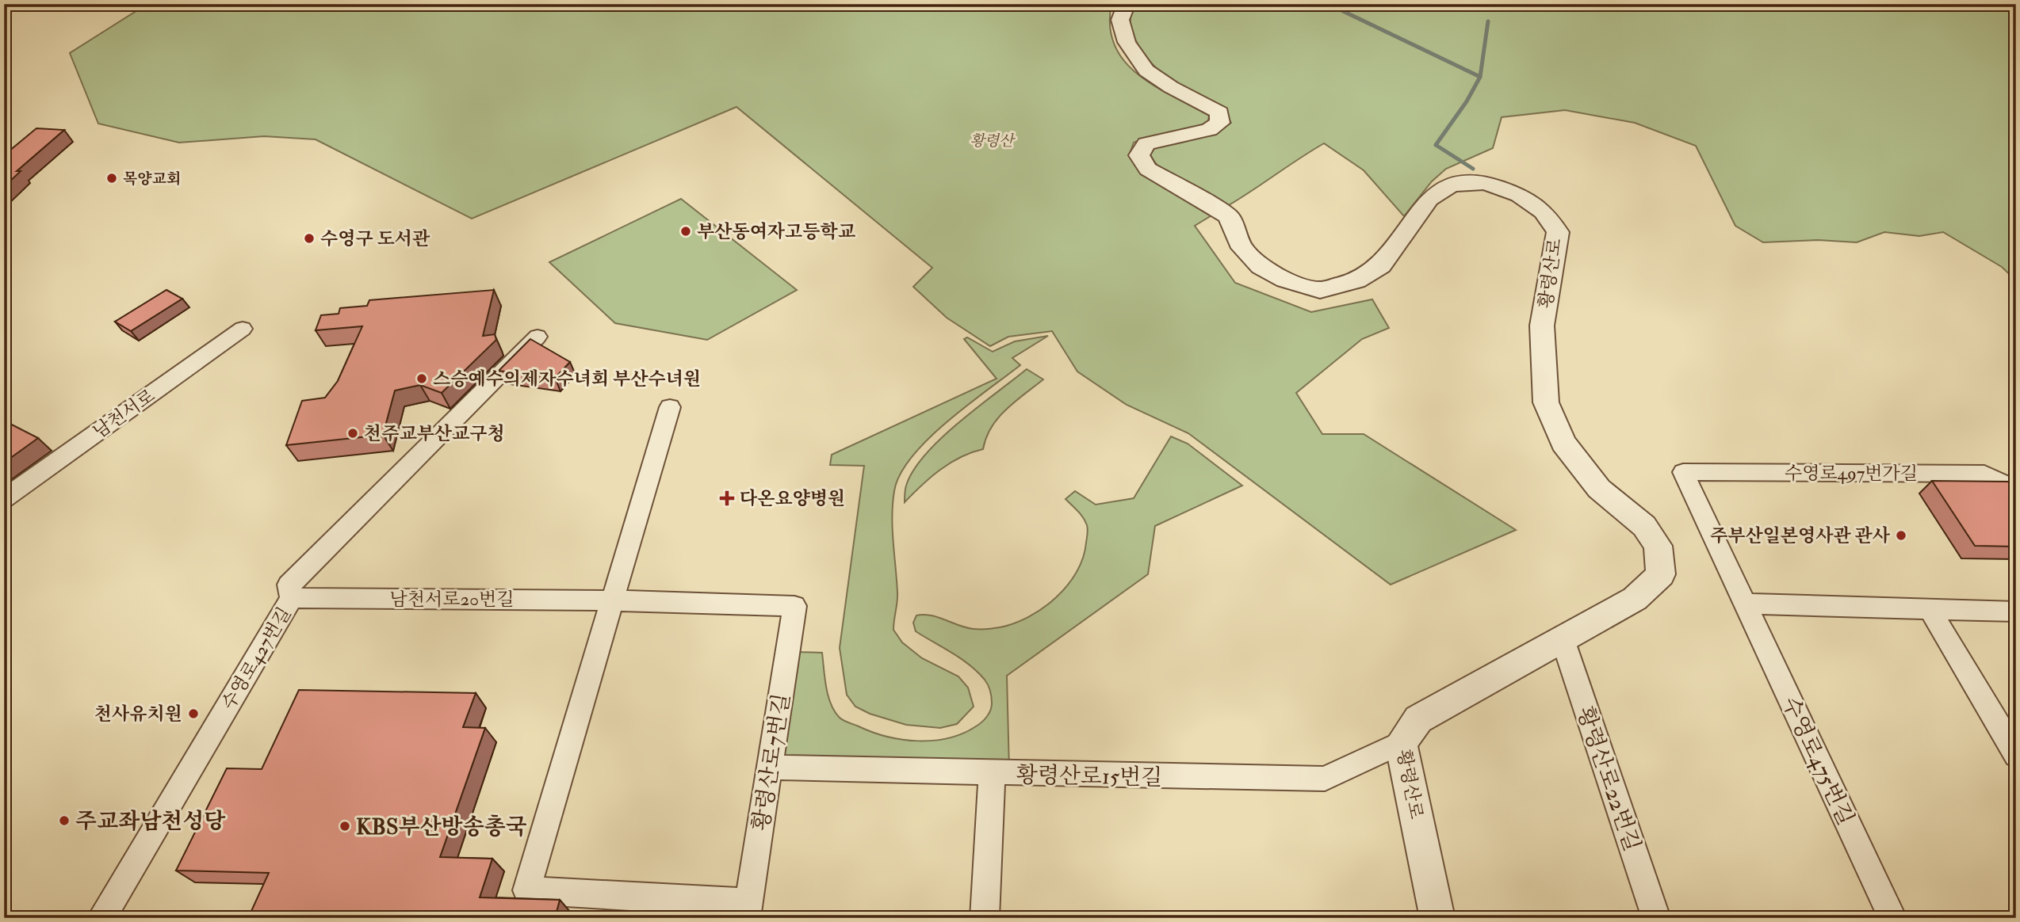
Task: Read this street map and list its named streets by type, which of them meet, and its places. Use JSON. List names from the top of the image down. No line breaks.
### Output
{"streets":{"street":["황령산로","남천서로","수영로497번가길","남천서로20번길","수영로427번길","수영로475번길","황령산로7번길","황령산로15번길","황령산로22번길"]},"crossings":[["황령산로","황령산로15번길"],["황령산로","황령산로22번길"],["수영로497번가길","수영로475번길"],["남천서로20번길","수영로427번길"],["남천서로20번길","황령산로7번길"],["황령산로7번길","황령산로15번길"]],"parks":["황령산"],"places":{"other":["목양교회","부산동여자고등학교","수영구 도서관","스승예수의제자수녀회 부산수녀원","천주교부산교구청","주부산일본영사관 관사","천사유치원","주교좌남천성당","KBS부산방송총국"],"health":["다온요양병원"]}}
